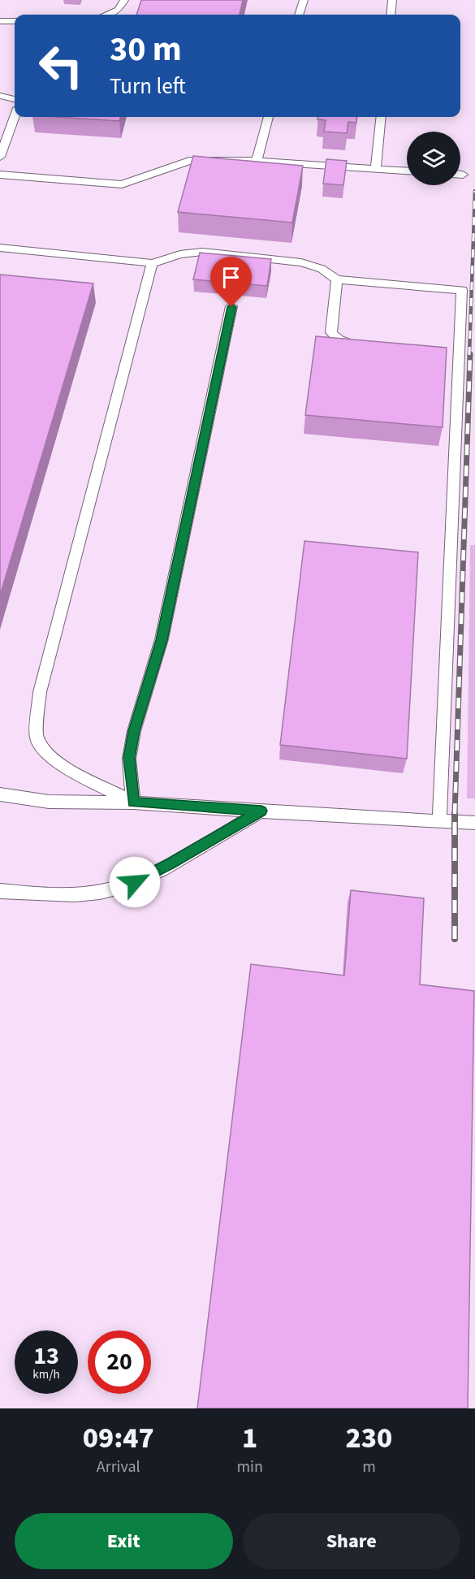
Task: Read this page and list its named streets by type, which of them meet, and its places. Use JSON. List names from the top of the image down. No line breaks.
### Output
{"page":{"turn":["30 m","Turn left"],"speed":"13 km/h","limit":"20","eta":["09:47","Arrival","1","min","230","m"],"buttons":["Exit","Share"]}}
